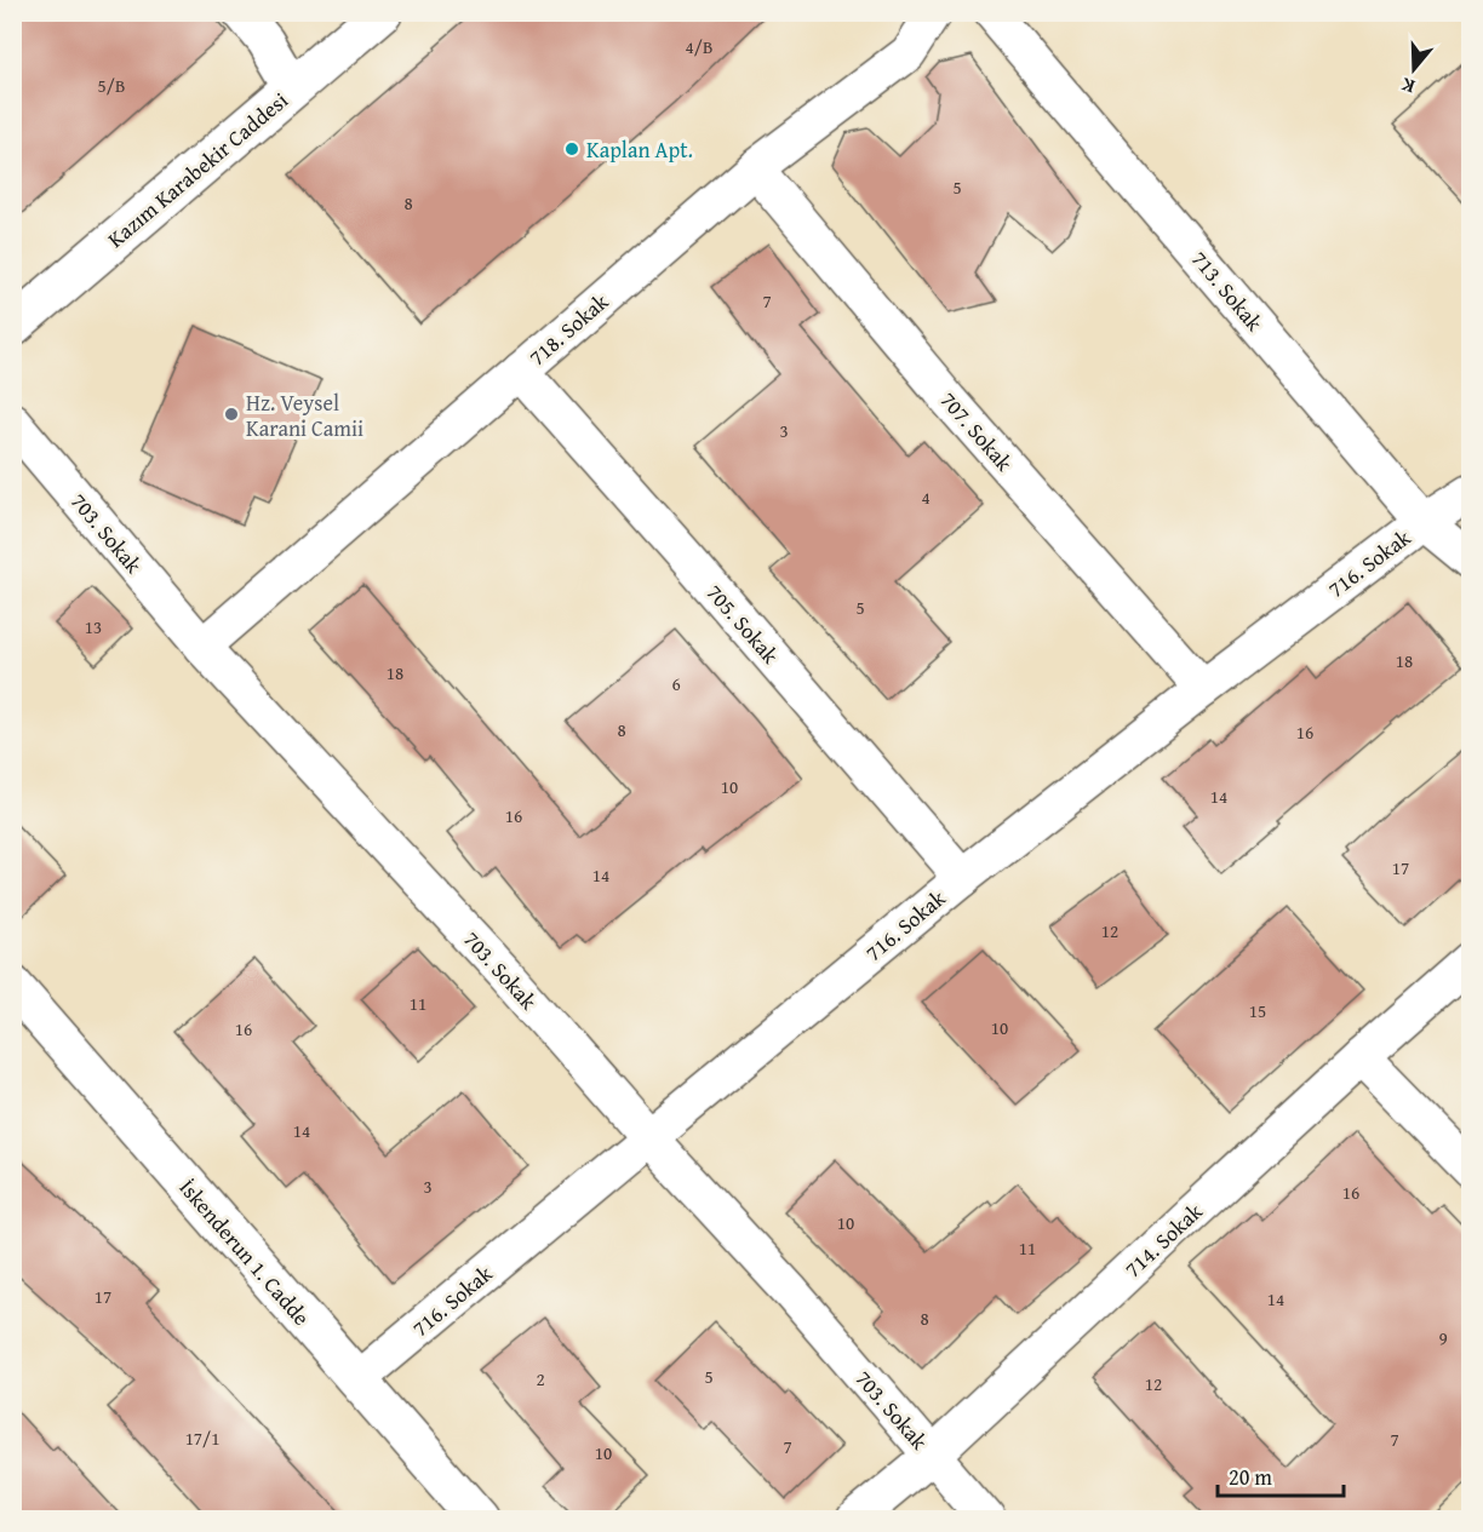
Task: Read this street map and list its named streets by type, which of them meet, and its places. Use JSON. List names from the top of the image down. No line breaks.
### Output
{"streets":{"street":["Kazım Karabekir Caddesi","713. Sokak","718. Sokak","707. Sokak","703. Sokak","716. Sokak","705. Sokak","714. Sokak","İskenderun 1. Cadde"]},"crossings":[["713. Sokak","716. Sokak"],["718. Sokak","707. Sokak"],["718. Sokak","703. Sokak"],["718. Sokak","705. Sokak"],["707. Sokak","716. Sokak"],["703. Sokak","716. Sokak"],["703. Sokak","714. Sokak"],["716. Sokak","705. Sokak"],["716. Sokak","İskenderun 1. Cadde"]],"places":["Kaplan Apt.","Hz. Veysel Karani Camii"],"house_numbers":["4/B","5/B","5","8","7","3","4","5","13","18","18","6","8","16","10","14","16","17","14","12","11","15","10","16","14","3","16","10","11","17","14","8","9","5","2","12","17/1","7","7","10"],"scale_bar":"20 m","north":"bottom"}
